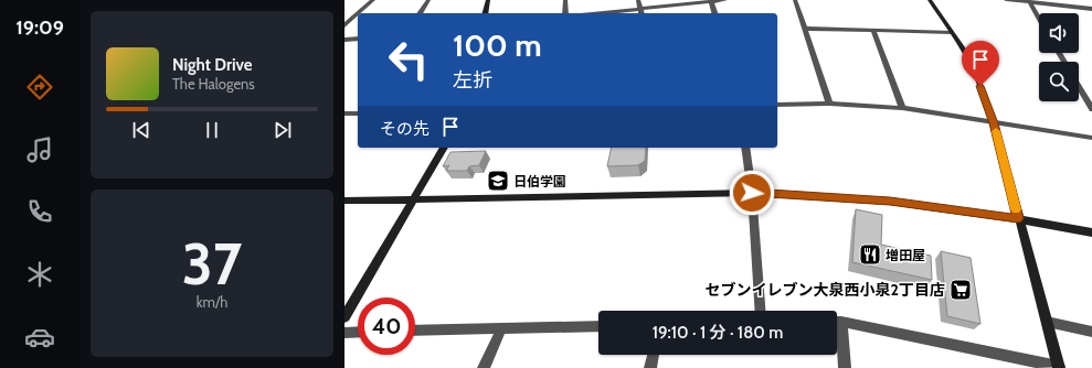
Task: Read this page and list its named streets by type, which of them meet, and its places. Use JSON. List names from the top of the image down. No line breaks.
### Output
{"places":{"school or university":["日伯学園"],"restaurant":["増田屋"],"supermarket":["セブンイレブン大泉西小泉2丁目店"]},"page":{"tabs":"19:09","turn":["100 m","左折"],"song":["Night Drive","The Halogens"],"then":"その先","tile":["37","km/h"],"limit":"40","trip":"19:10 · 1 分 · 180 m"}}
